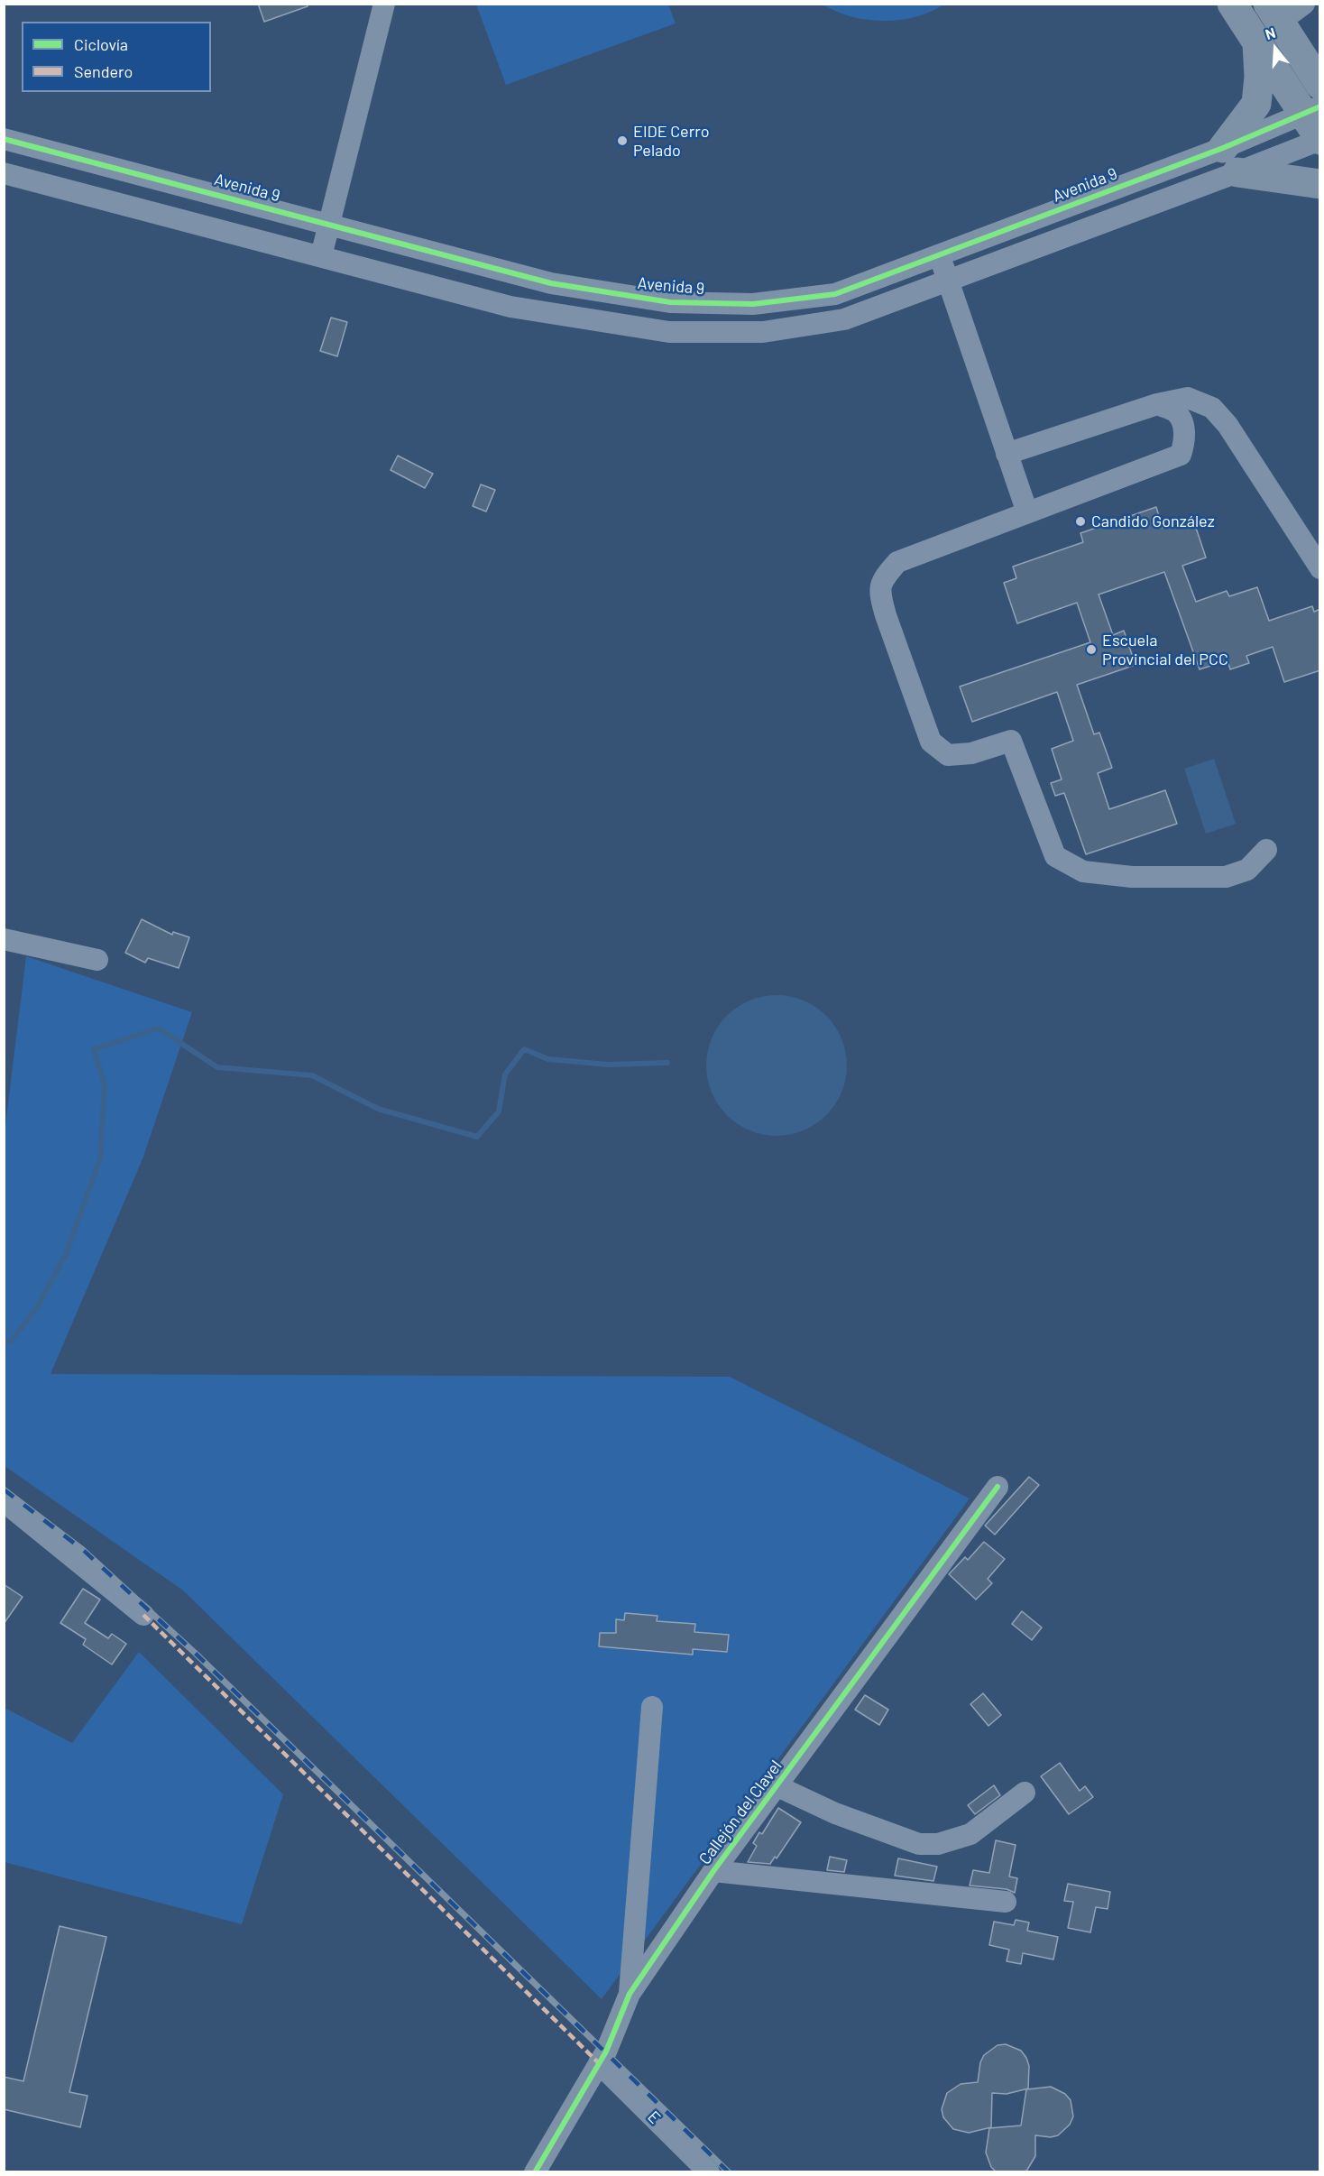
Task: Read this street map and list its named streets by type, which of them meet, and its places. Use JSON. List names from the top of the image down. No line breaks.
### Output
{"streets":{"street":["Avenida 9","Callejón del Clavel","E"]},"crossings":[["Callejón del Clavel","E"]],"places":["EIDE Cerro Pelado","Candido González","Escuela Provincial del PCC"],"legend":["Ciclovía","Sendero"],"north":"top"}
